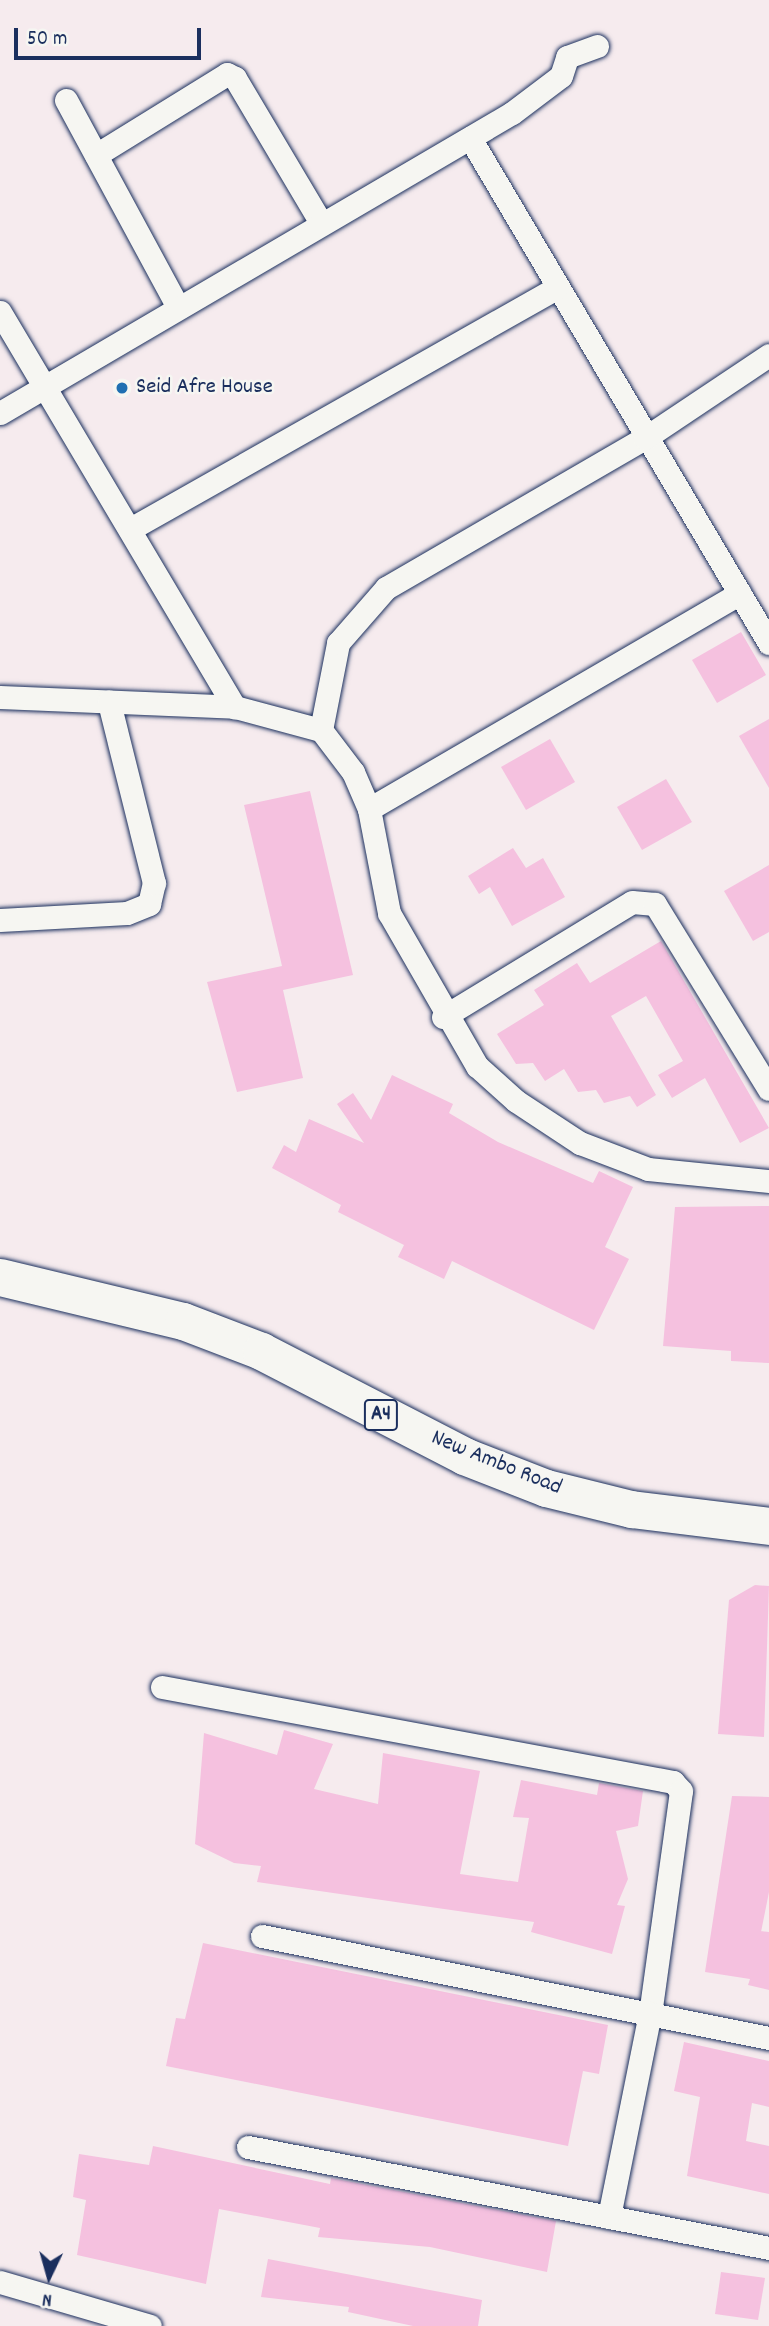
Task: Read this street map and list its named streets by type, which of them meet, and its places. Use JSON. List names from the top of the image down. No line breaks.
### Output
{"streets":{"main road":["A4","New Ambo Road"]},"places":["Seid Afre House"],"scale_bar":"50 m","north":"bottom"}
